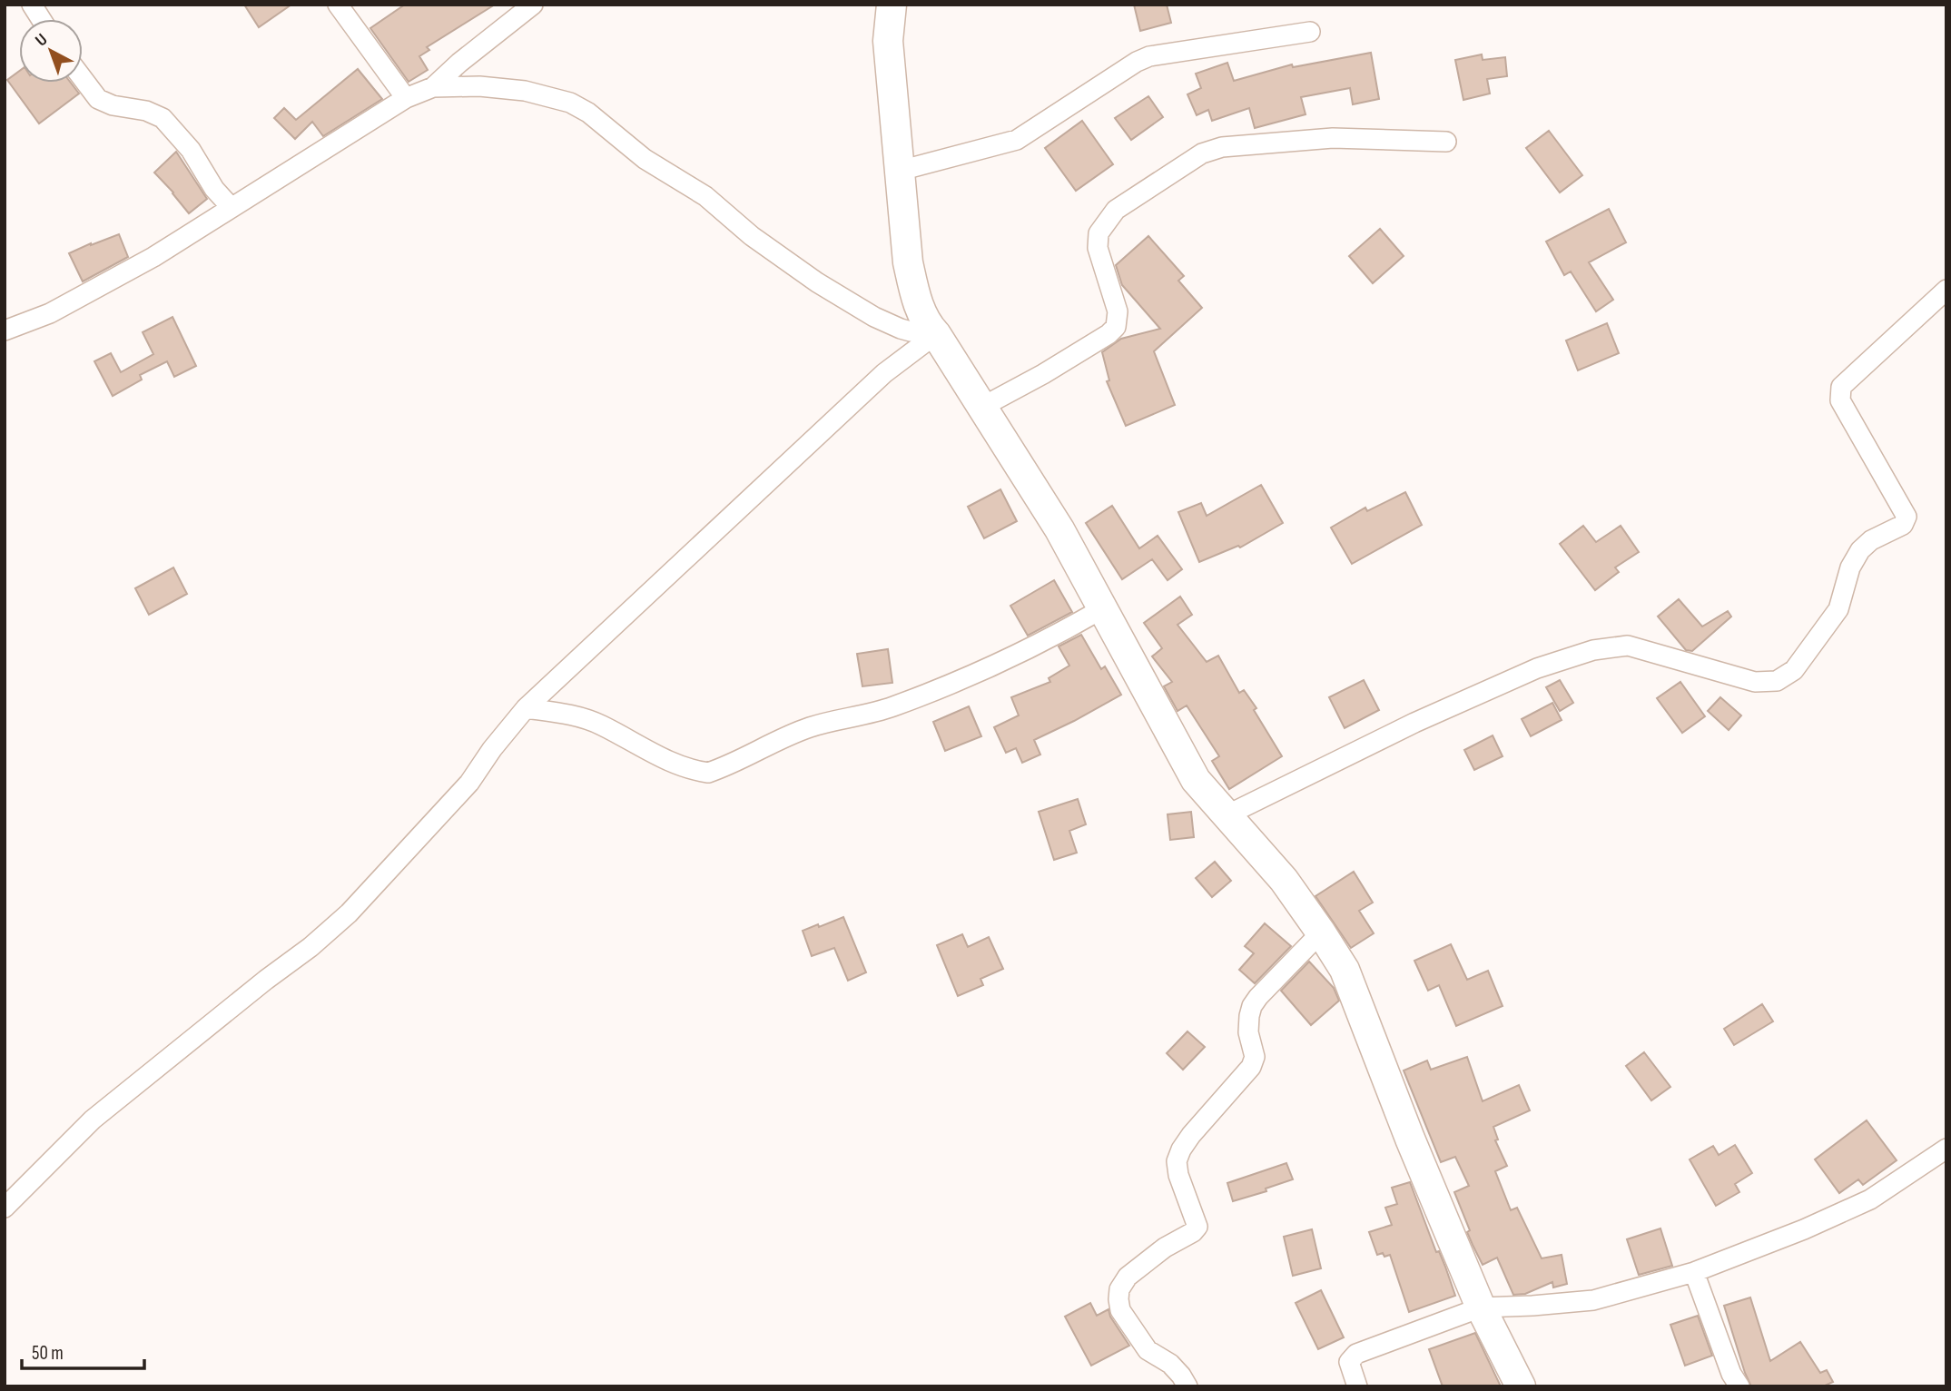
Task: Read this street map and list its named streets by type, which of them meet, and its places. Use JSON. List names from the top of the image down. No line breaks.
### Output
{"scale_bar":"50 m","north":"top left"}
